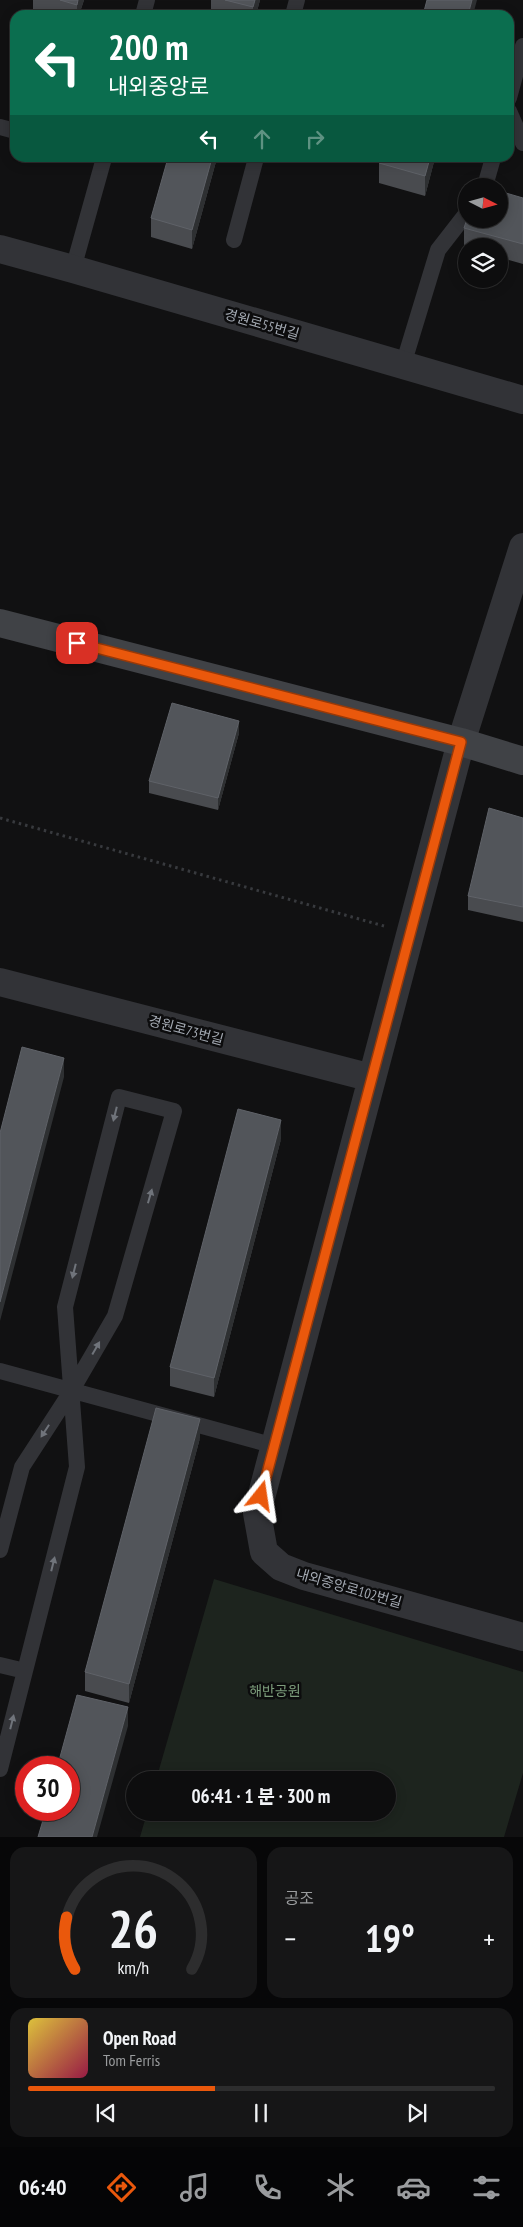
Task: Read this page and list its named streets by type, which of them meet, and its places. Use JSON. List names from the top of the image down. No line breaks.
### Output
{"streets":{"street":["경원로55번길","경원로73번길","내외중앙로102번길"]},"crossings":[["경원로73번길","내외중앙로102번길"]],"parks":["해반공원"],"north":"right","page":{"turn":["200 m","내외중앙로"],"limit":"30","trip":"06:41 · 1 분 · 300 m","tile":"공조","heat":["−","19°","+"],"song":["Open Road","Tom Ferris"],"tabs":"06:40","gauge":["26","km/h"]}}
